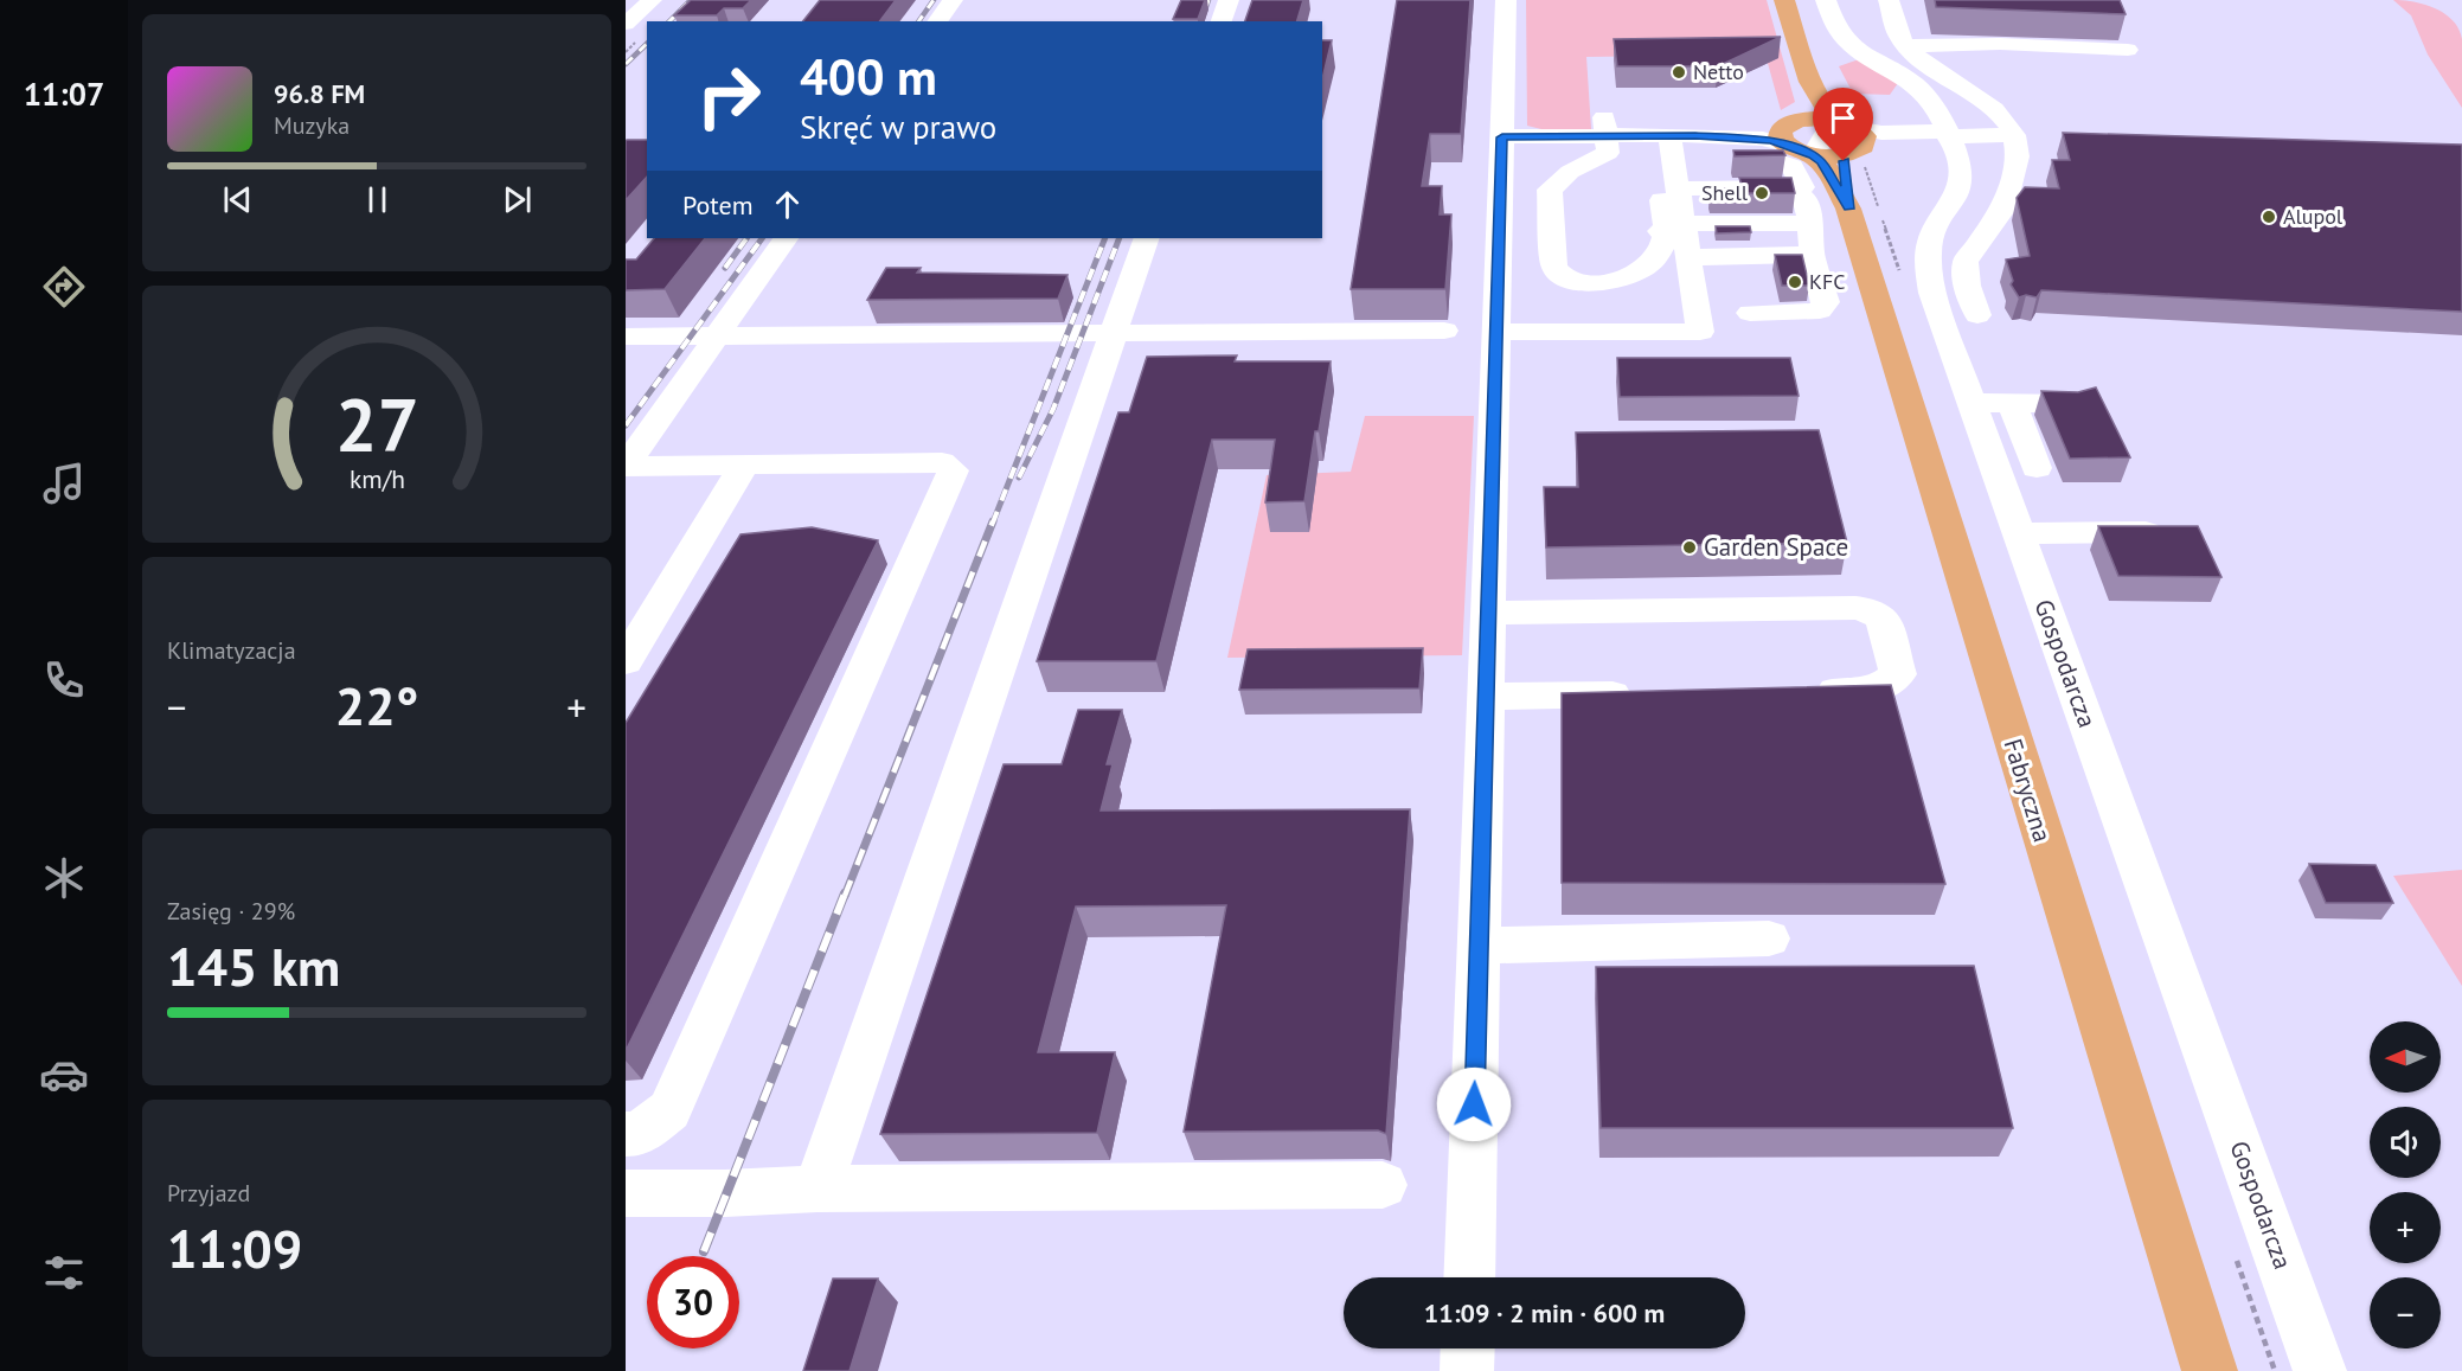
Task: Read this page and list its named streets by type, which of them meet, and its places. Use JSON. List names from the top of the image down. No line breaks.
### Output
{"streets":{"main road":["Fabryczna"],"street":["Gospodarcza"]},"places":["Netto","Shell","Alupol","KFC","Garden Space"],"north":"left","page":{"tabs":"11:07","turn":["400 m","Skręć w prawo"],"song":["96.8 FM","Muzyka"],"then":"Potem","tile":["Klimatyzacja",["Zasięg · 29%","145 km"],["Przyjazd","11:09"]],"heat":["−","22°","+"],"map_buttons":["+","−"],"limit":"30","trip":"11:09 · 2 min · 600 m","gauge":["27","km/h"]}}
